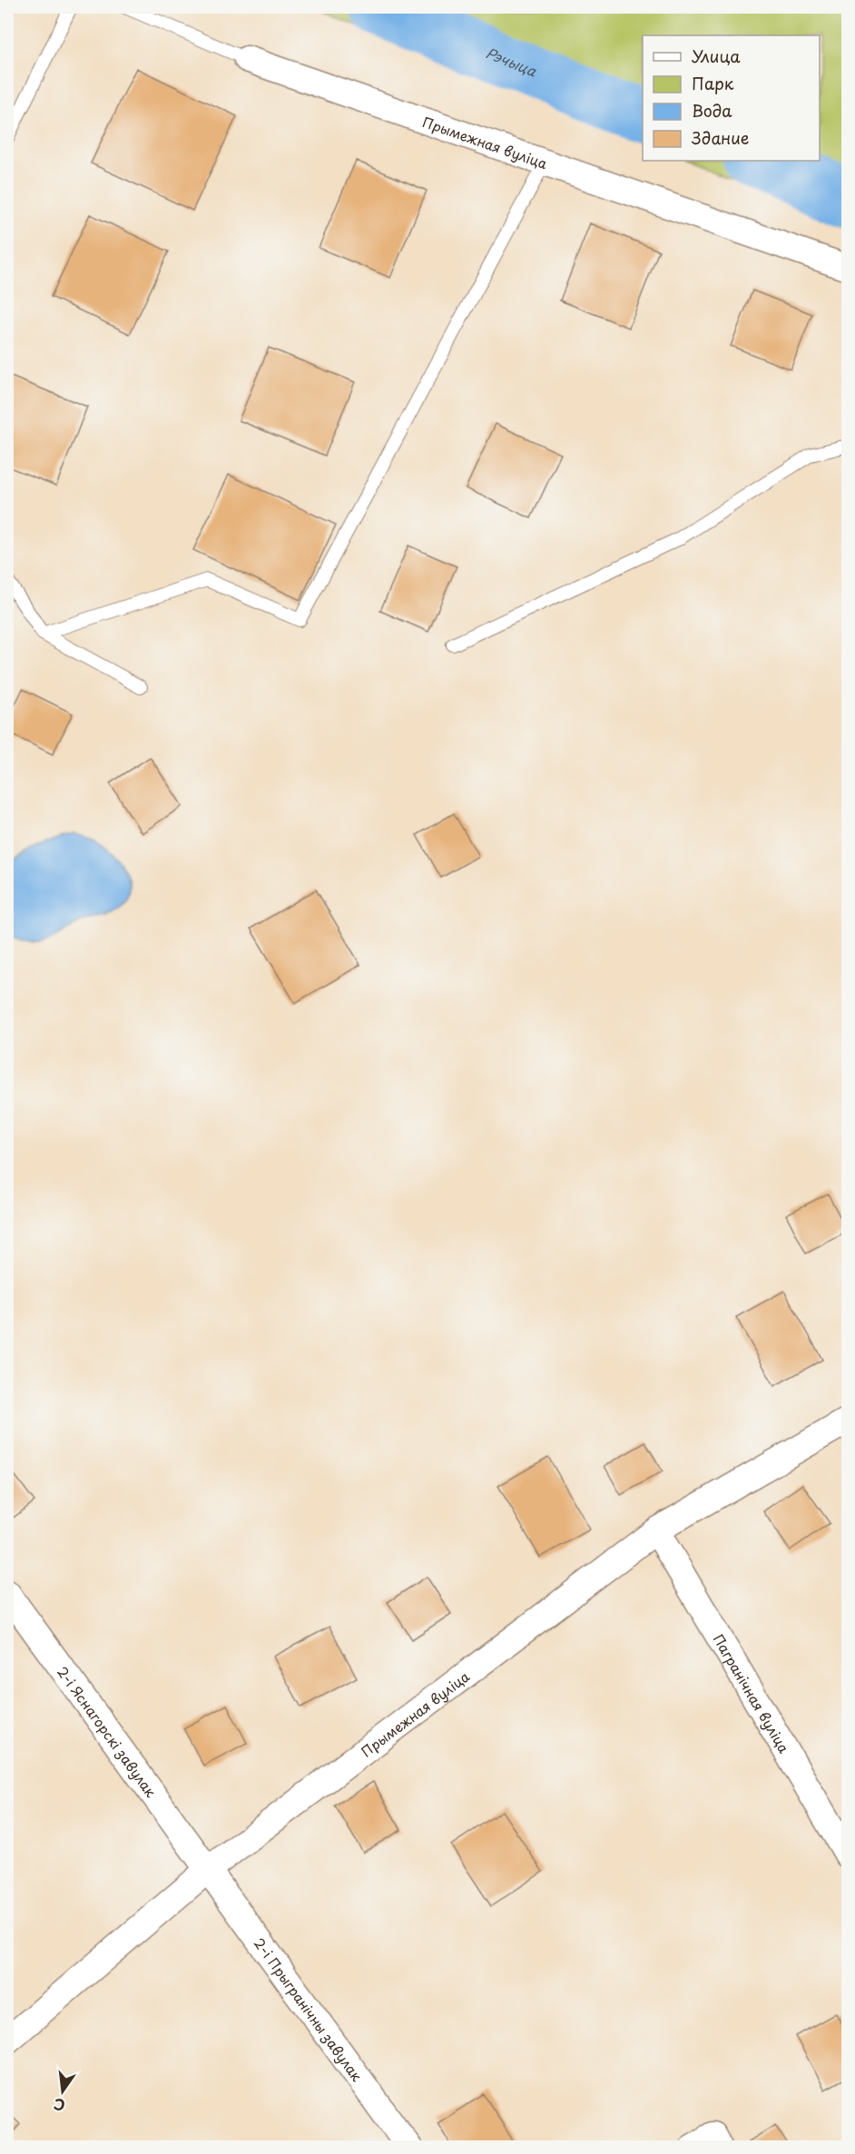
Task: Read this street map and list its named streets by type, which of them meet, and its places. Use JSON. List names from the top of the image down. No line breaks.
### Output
{"streets":{"street":["Прымежная вуліца","Пагранічная вуліца","2-і Яснагорскі завулак","2-і Прыгранічны завулак"]},"crossings":[["Прымежная вуліца","Пагранічная вуліца"],["Прымежная вуліца","2-і Яснагорскі завулак"],["Прымежная вуліца","2-і Прыгранічны завулак"],["2-і Яснагорскі завулак","2-і Прыгранічны завулак"]],"water":["Рэчыца"],"legend":["Улица","Парк","Вода","Здание"],"north":"bottom"}
